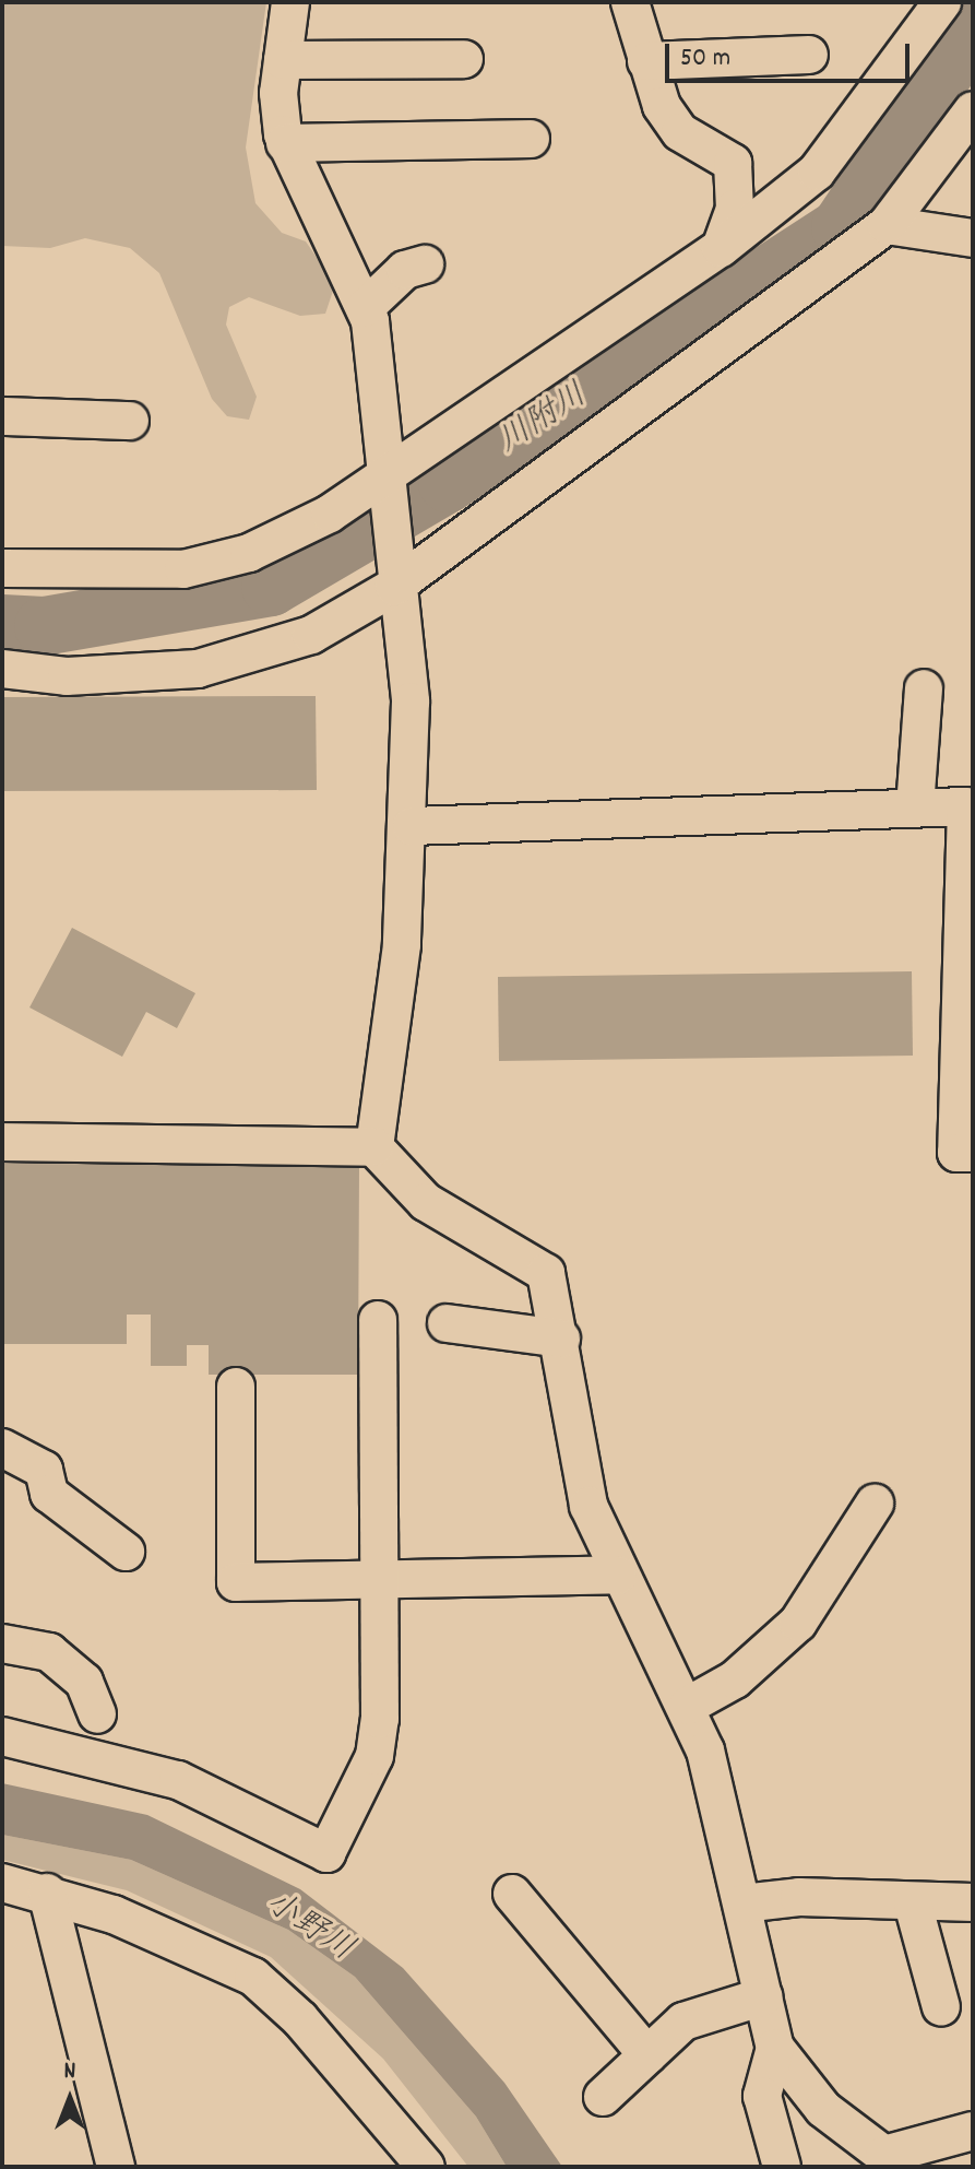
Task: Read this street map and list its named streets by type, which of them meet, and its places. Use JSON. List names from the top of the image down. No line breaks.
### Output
{"water":["川附川","小野川"],"scale_bar":"50 m","north":"top"}
